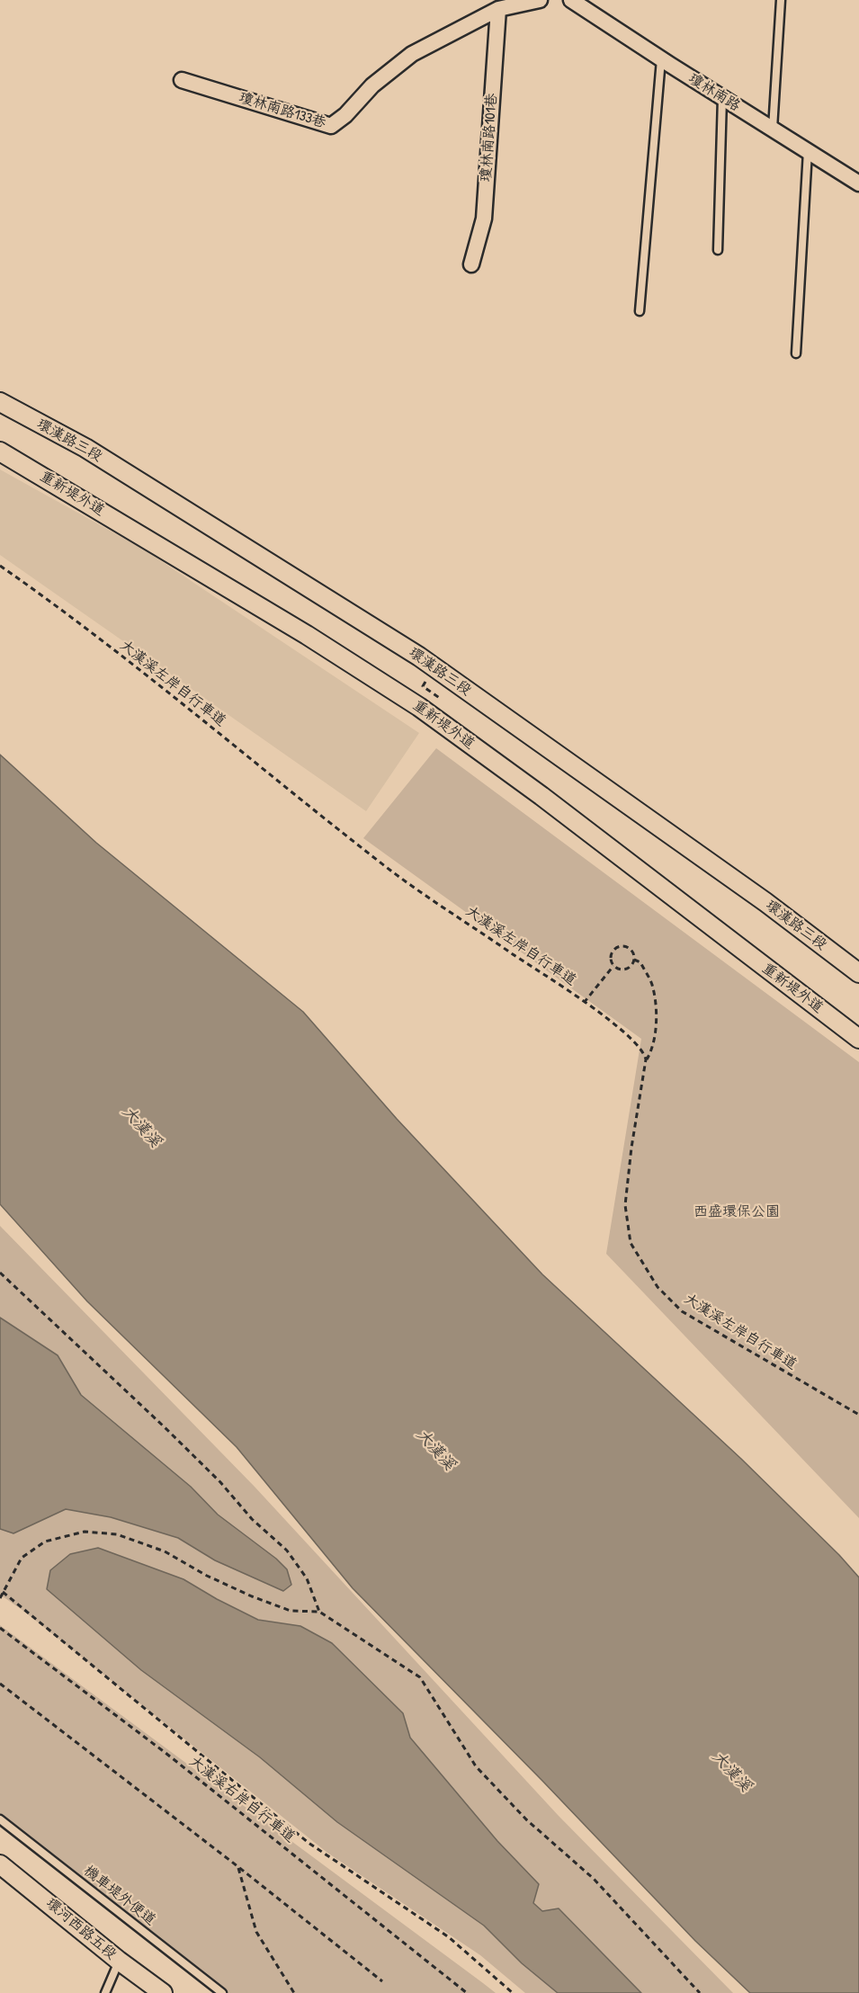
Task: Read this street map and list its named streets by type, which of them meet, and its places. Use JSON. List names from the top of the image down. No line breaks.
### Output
{"streets":{"street":["瓊林南路","瓊林南路133巷","瓊林南路101巷","環漢路三段","重新堤外道","環河西路五段"],"lane":["機車堤外便道"],"path":["大漢溪左岸自行車道","大漢溪右岸自行車道"]},"crossings":[["瓊林南路133巷","瓊林南路101巷"]],"water":["大漢溪"],"parks":["西盛環保公園"]}
